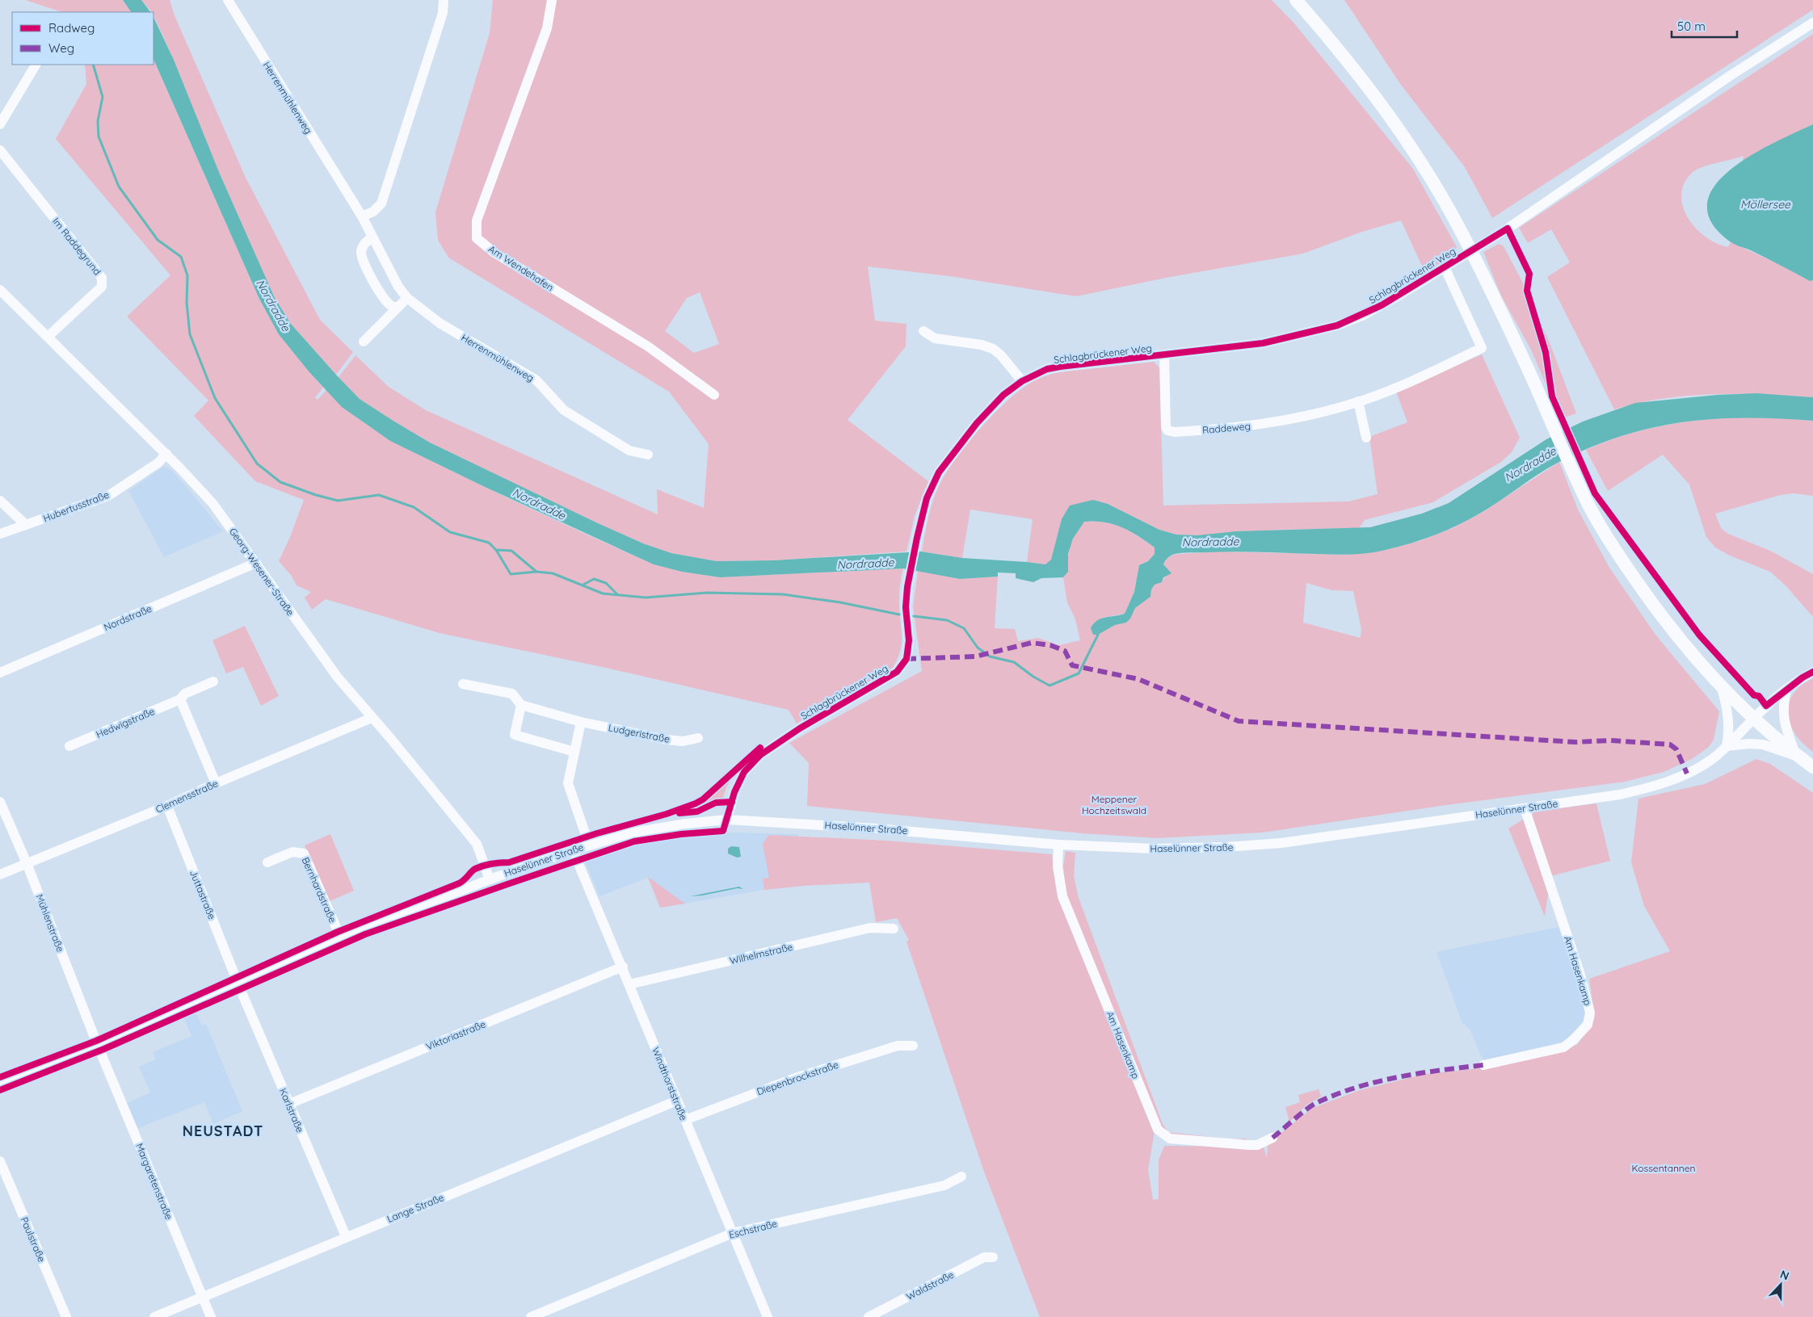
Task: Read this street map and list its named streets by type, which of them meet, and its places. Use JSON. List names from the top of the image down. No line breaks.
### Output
{"streets":{"street":["Herrenmühlenweg","Im Raddegrund","Am Wendehafen","Schlagbrückener Weg","Raddeweg","Hubertusstraße","Georg-Wesener-Straße","Nordstraße","Hedwigstraße","Ludgeristraße","Clemensstraße","Haselünner Straße","Bernhardstraße","Juttastraße","Mühlenstraße","Wilhelmstraße","Am Hasenkamp","Viktoriastraße","Diepenbrockstraße","Windthorststraße","Karlstraße","Margaretenstraße","Lange Straße","Eschstraße","Paulstraße","Waldstraße"]},"crossings":[["Im Raddegrund","Georg-Wesener-Straße"],["Schlagbrückener Weg","Raddeweg"],["Schlagbrückener Weg","Haselünner Straße"],["Hubertusstraße","Georg-Wesener-Straße"],["Georg-Wesener-Straße","Nordstraße"],["Georg-Wesener-Straße","Clemensstraße"],["Georg-Wesener-Straße","Haselünner Straße"],["Clemensstraße","Juttastraße"],["Clemensstraße","Mühlenstraße"],["Haselünner Straße","Bernhardstraße"],["Haselünner Straße","Juttastraße"],["Haselünner Straße","Mühlenstraße"],["Haselünner Straße","Am Hasenkamp"],["Haselünner Straße","Windthorststraße"],["Haselünner Straße","Karlstraße"],["Haselünner Straße","Margaretenstraße"],["Juttastraße","Karlstraße"],["Mühlenstraße","Margaretenstraße"],["Wilhelmstraße","Windthorststraße"],["Viktoriastraße","Windthorststraße"],["Viktoriastraße","Karlstraße"],["Diepenbrockstraße","Windthorststraße"],["Windthorststraße","Lange Straße"],["Windthorststraße","Eschstraße"],["Karlstraße","Lange Straße"],["Margaretenstraße","Lange Straße"]],"districts":["NEUSTADT"],"water":["Möllersee","Nordradde"],"parks":["Meppener Hochzeitswald","Kossentannen"],"legend":["Radweg","Weg"],"scale_bar":"50 m","north":"top"}
